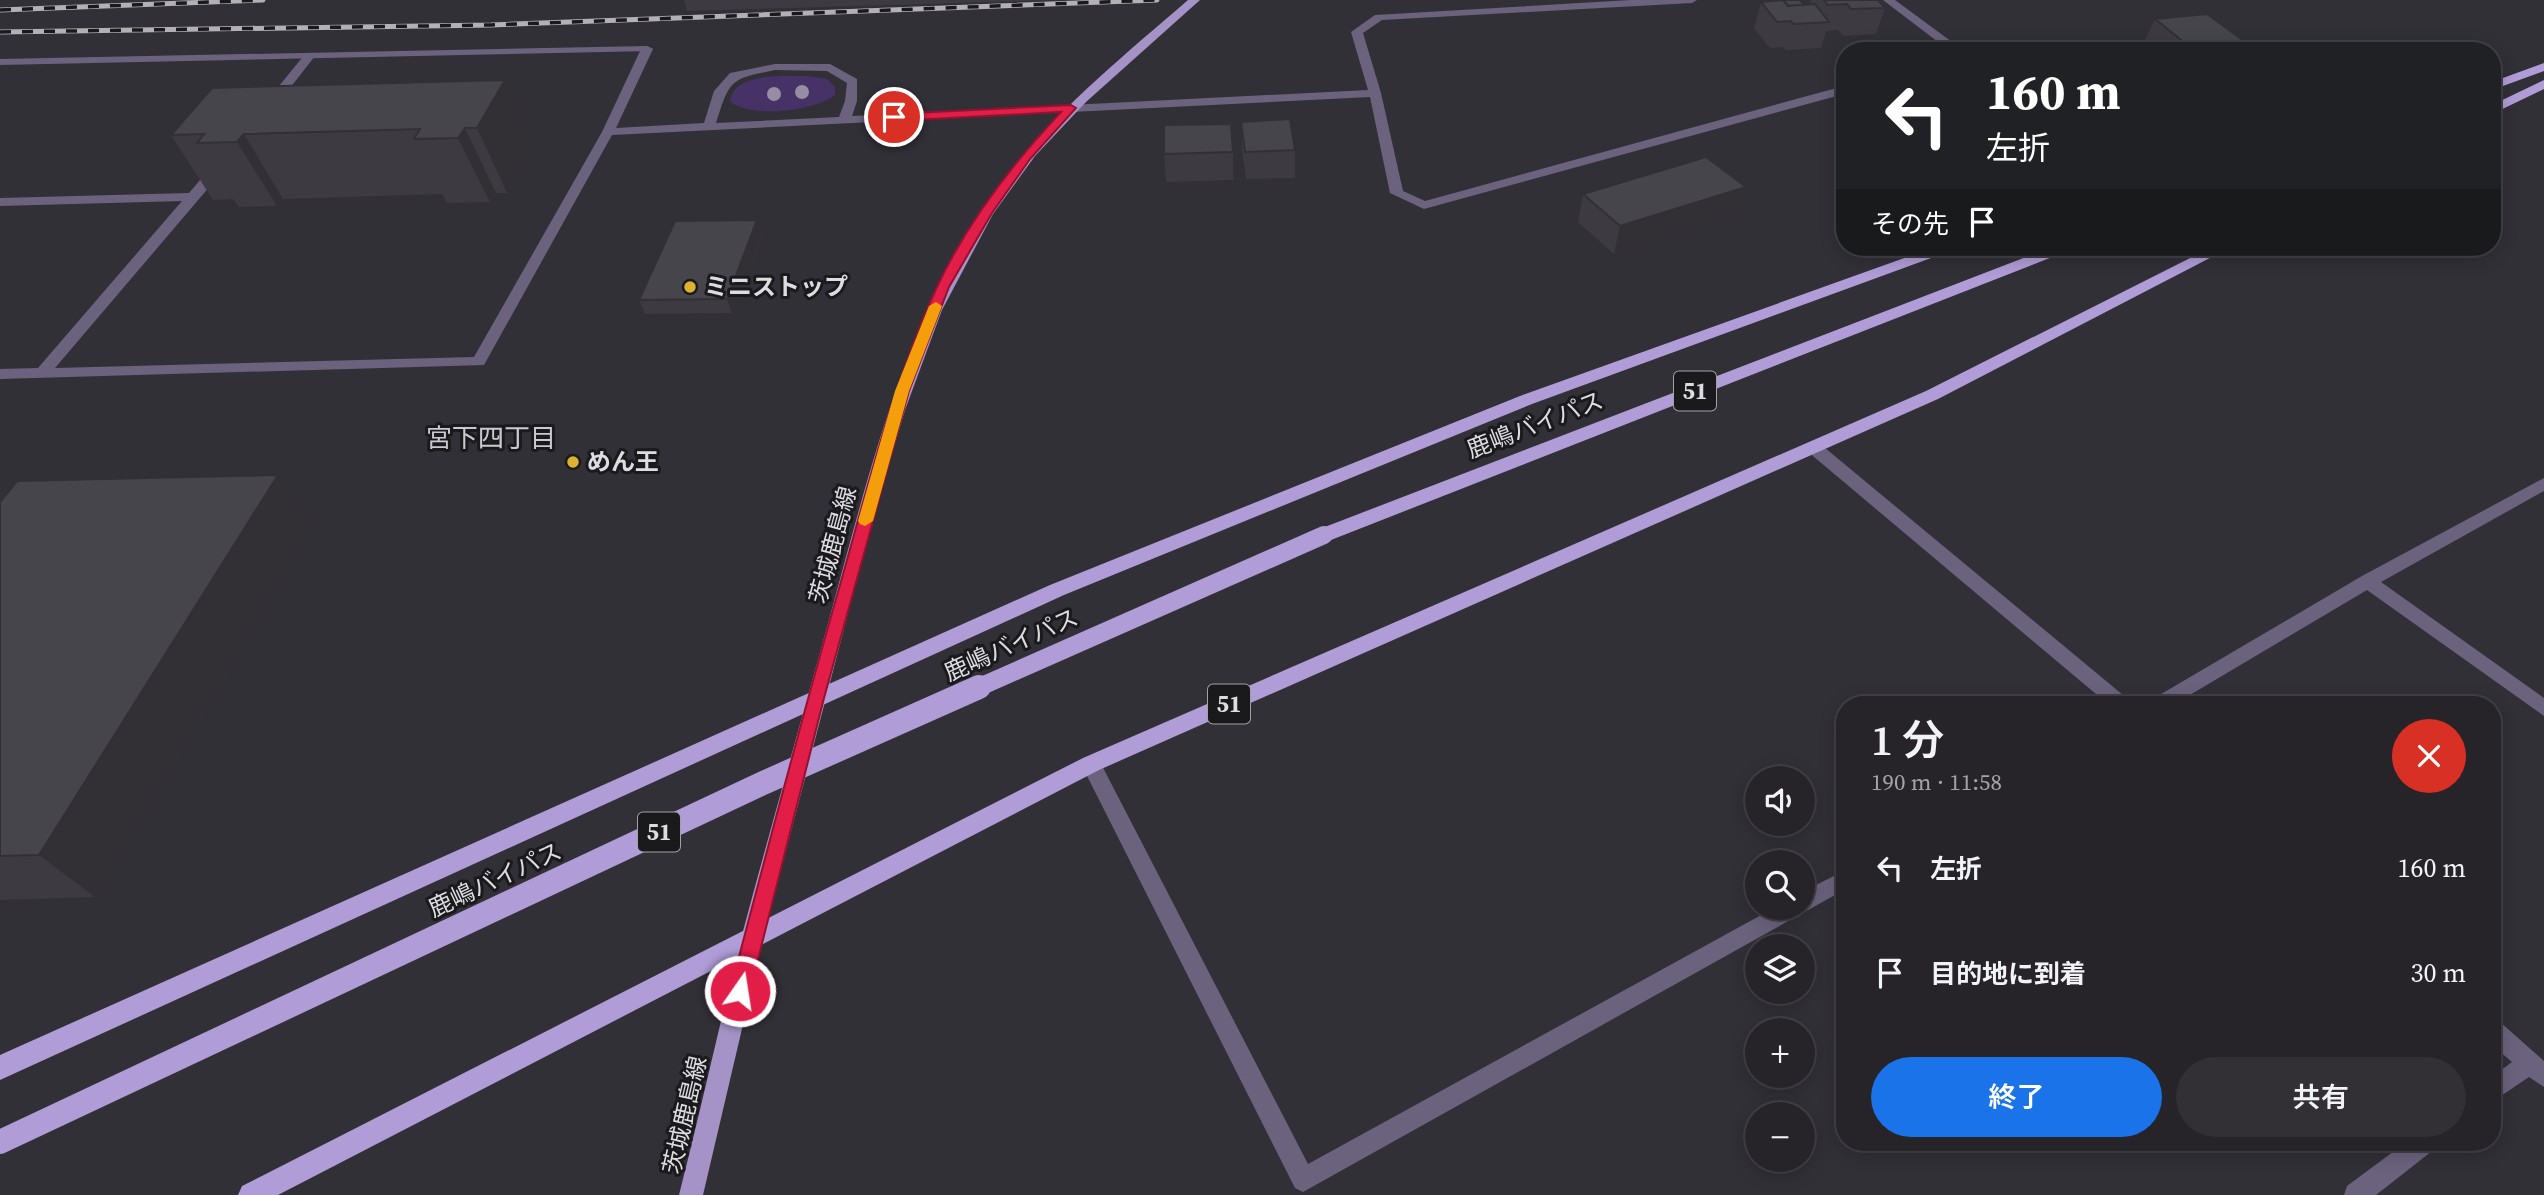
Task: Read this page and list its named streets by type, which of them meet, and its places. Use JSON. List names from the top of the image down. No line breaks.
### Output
{"streets":{"highway":["51","鹿嶋バイパス"],"main road":["茨城鹿島線"]},"crossings":[["51","茨城鹿島線"]],"districts":["宮下四丁目"],"places":["ミニストップ","めん王"],"page":{"turn":["160 m","左折"],"then":"その先","heading":["1 分","190 m · 11:58"],"map_buttons":["+","−"],"list":[{"name":"左折","value":"160 m"},{"name":"目的地に到着","value":"30 m"}],"buttons":["終了","共有"]}}
